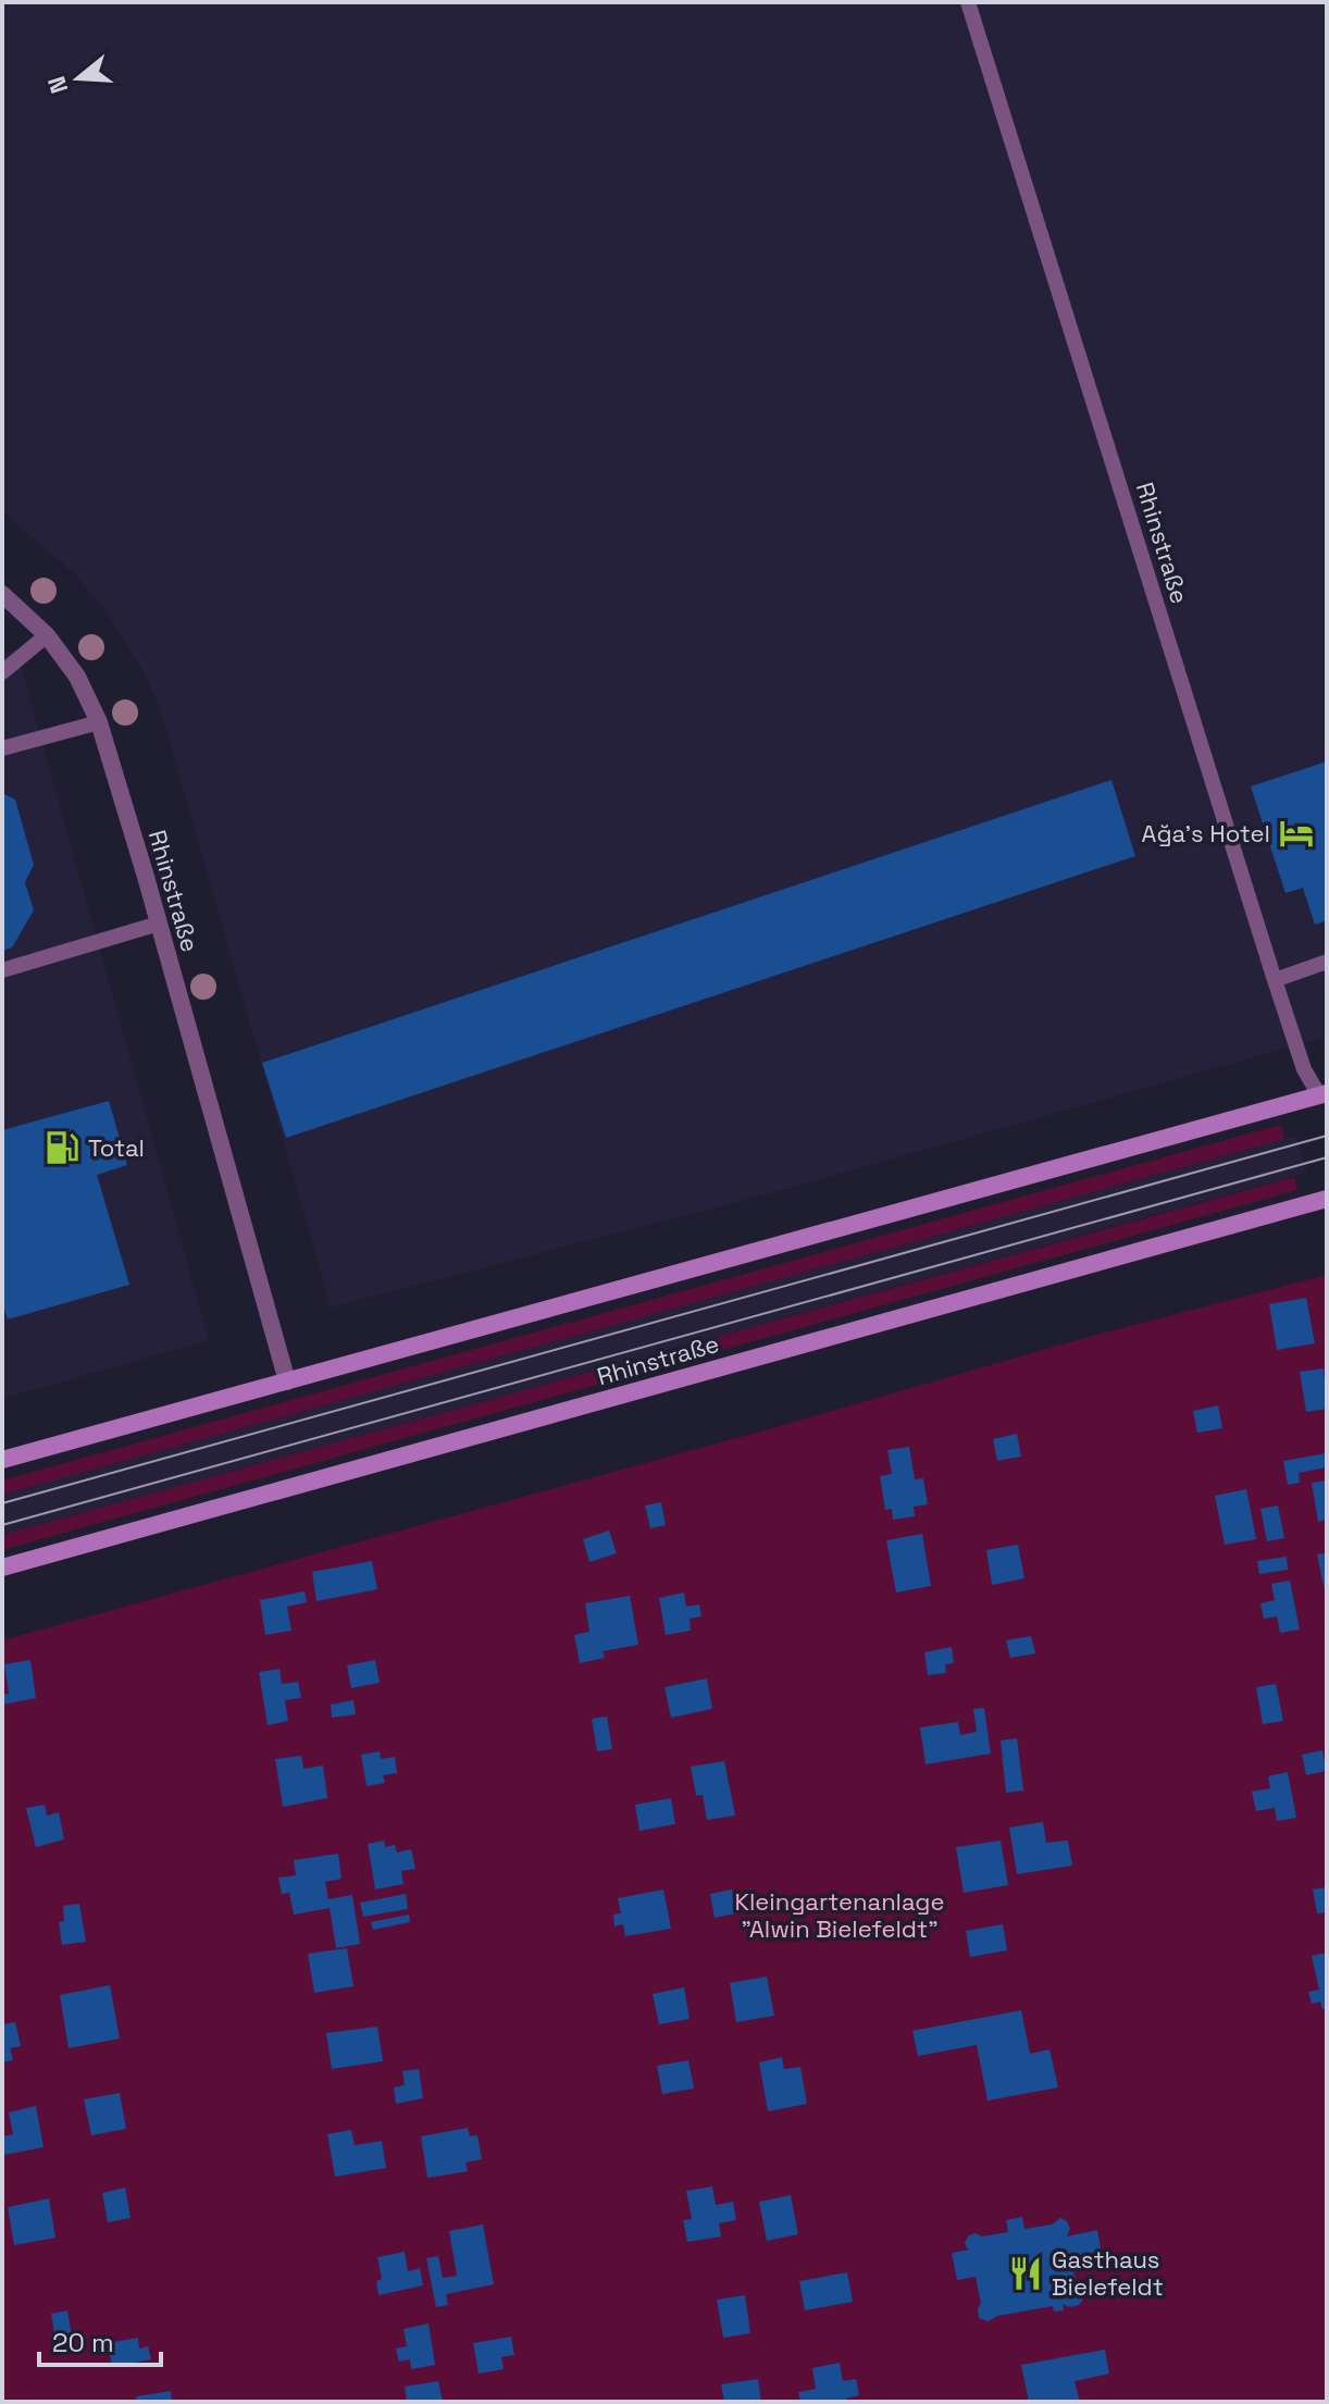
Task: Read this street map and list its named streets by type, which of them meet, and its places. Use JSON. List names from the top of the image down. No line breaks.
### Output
{"streets":{"main road":["Rhinstraße"]},"parks":["Kleingartenanlage \"Alwin Bielefeldt\""],"places":{"hotel":["Ağa's Hotel"],"fuel station":["Total"],"restaurant":["Gasthaus Bielefeldt"]},"scale_bar":"20 m","north":"left"}
